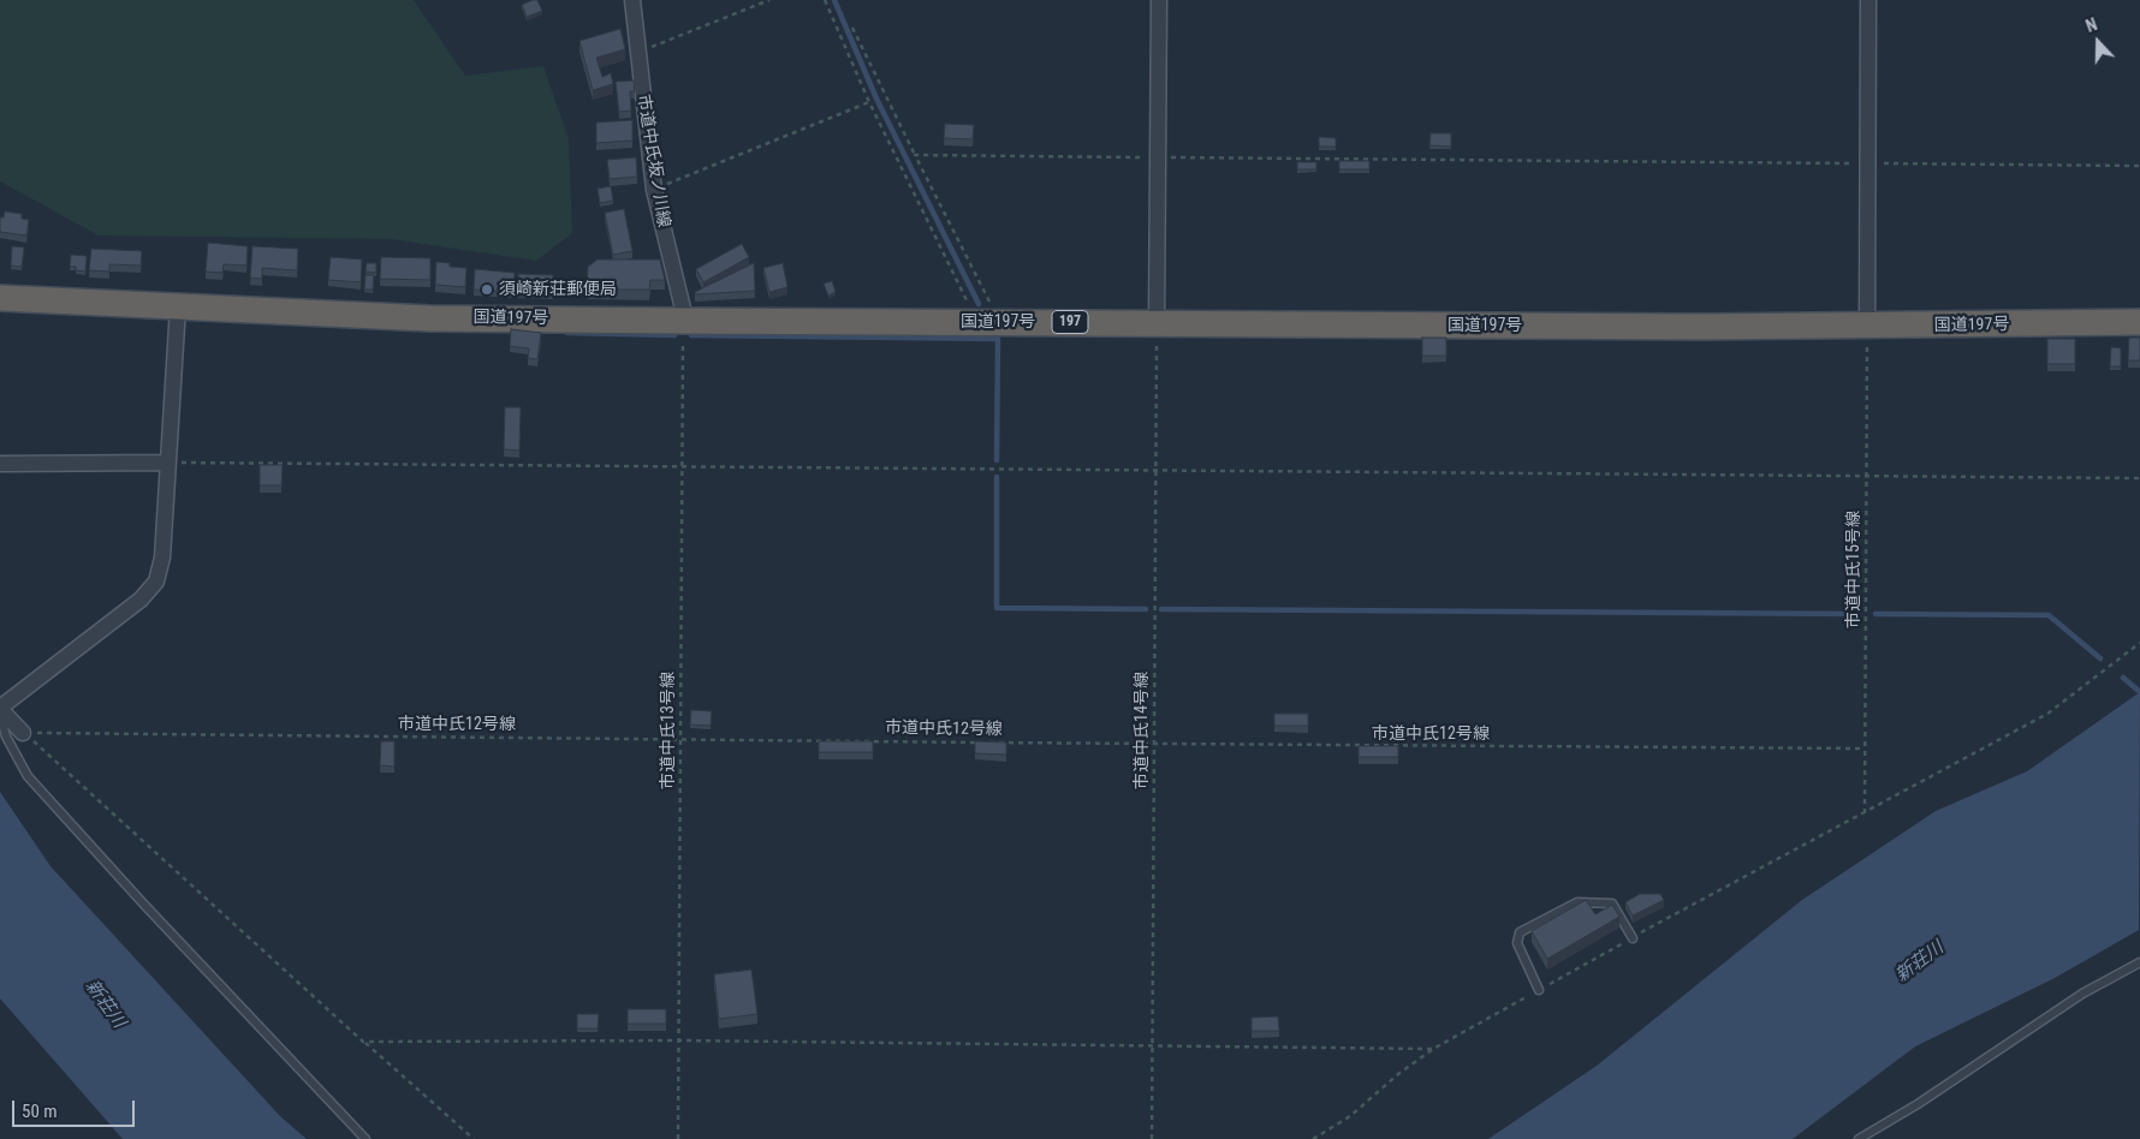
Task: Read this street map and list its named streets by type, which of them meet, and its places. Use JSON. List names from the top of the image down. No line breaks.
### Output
{"streets":{"highway":["国道197号","197"],"street":["市道中氏坂ノ川線"],"path":["市道中氏15号線","市道中氏12号線","市道中氏13号線","市道中氏14号線"]},"crossings":[["市道中氏坂ノ川線","国道197号"],["市道中氏坂ノ川線","市道中氏13号線"],["国道197号","市道中氏15号線"],["国道197号","市道中氏13号線"],["国道197号","市道中氏14号線"],["市道中氏15号線","市道中氏12号線"],["市道中氏12号線","市道中氏13号線"],["市道中氏12号線","市道中氏14号線"]],"water":["新荘川"],"places":["須崎新荘郵便局"],"scale_bar":"50 m","north":"top"}
